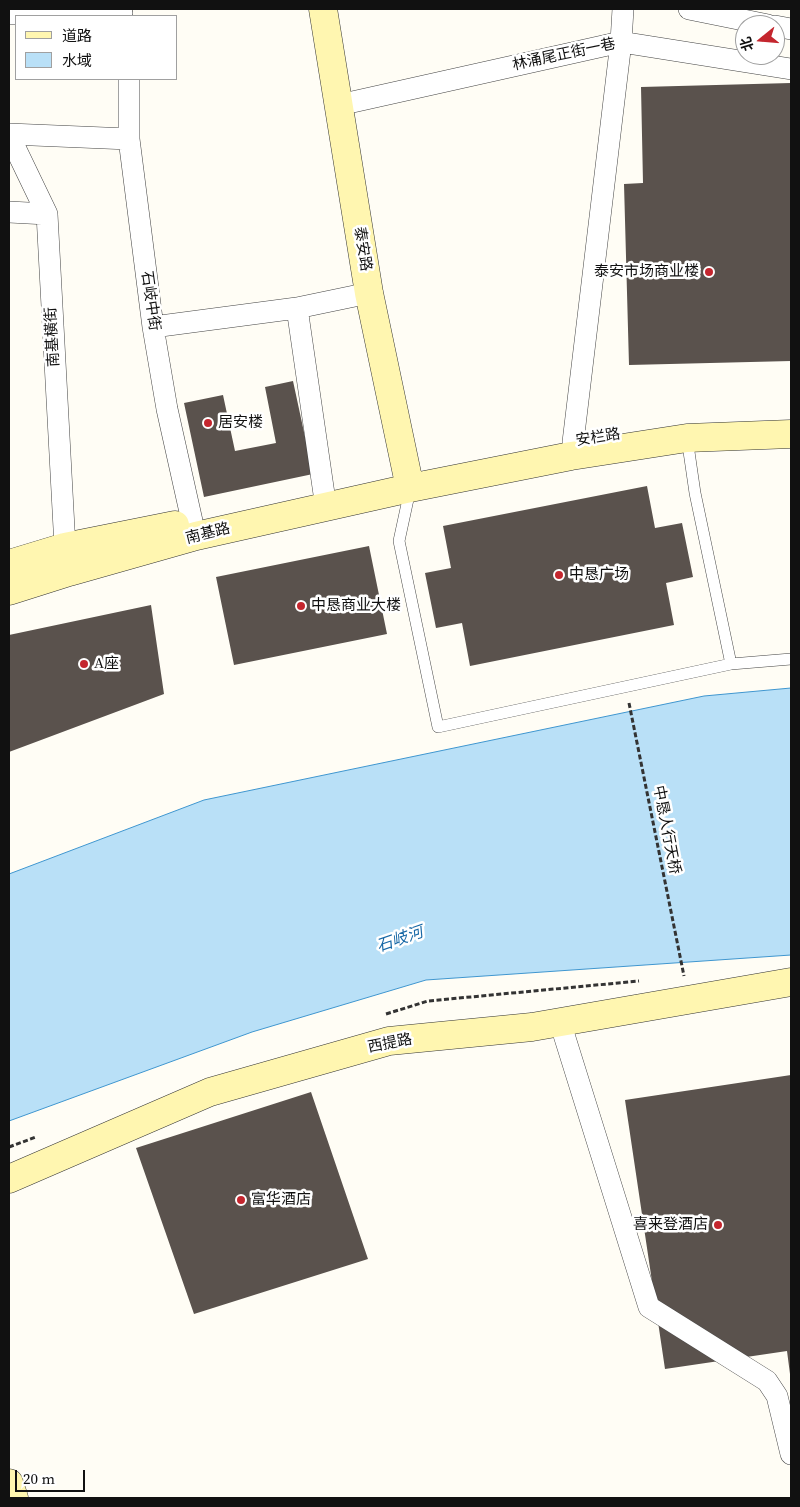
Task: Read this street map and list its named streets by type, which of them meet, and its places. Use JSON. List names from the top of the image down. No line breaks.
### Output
{"streets":{"main road":["泰安路","安栏路","南基路","西提路"],"street":["林涌尾正街一巷","石岐中街","南基橫街"],"path":["中恳人行天桥"]},"crossings":[["林涌尾正街一巷","泰安路"],["泰安路","安栏路"],["泰安路","南基路"],["石岐中街","南基路"],["南基橫街","南基路"],["安栏路","南基路"]],"water":["石岐河"],"places":["泰安市场商业楼","居安楼","中恳广场","中恳商业大楼","A座","富华酒店","喜来登酒店"],"legend":["道路","水域"],"scale_bar":"20 m","north":"left"}
